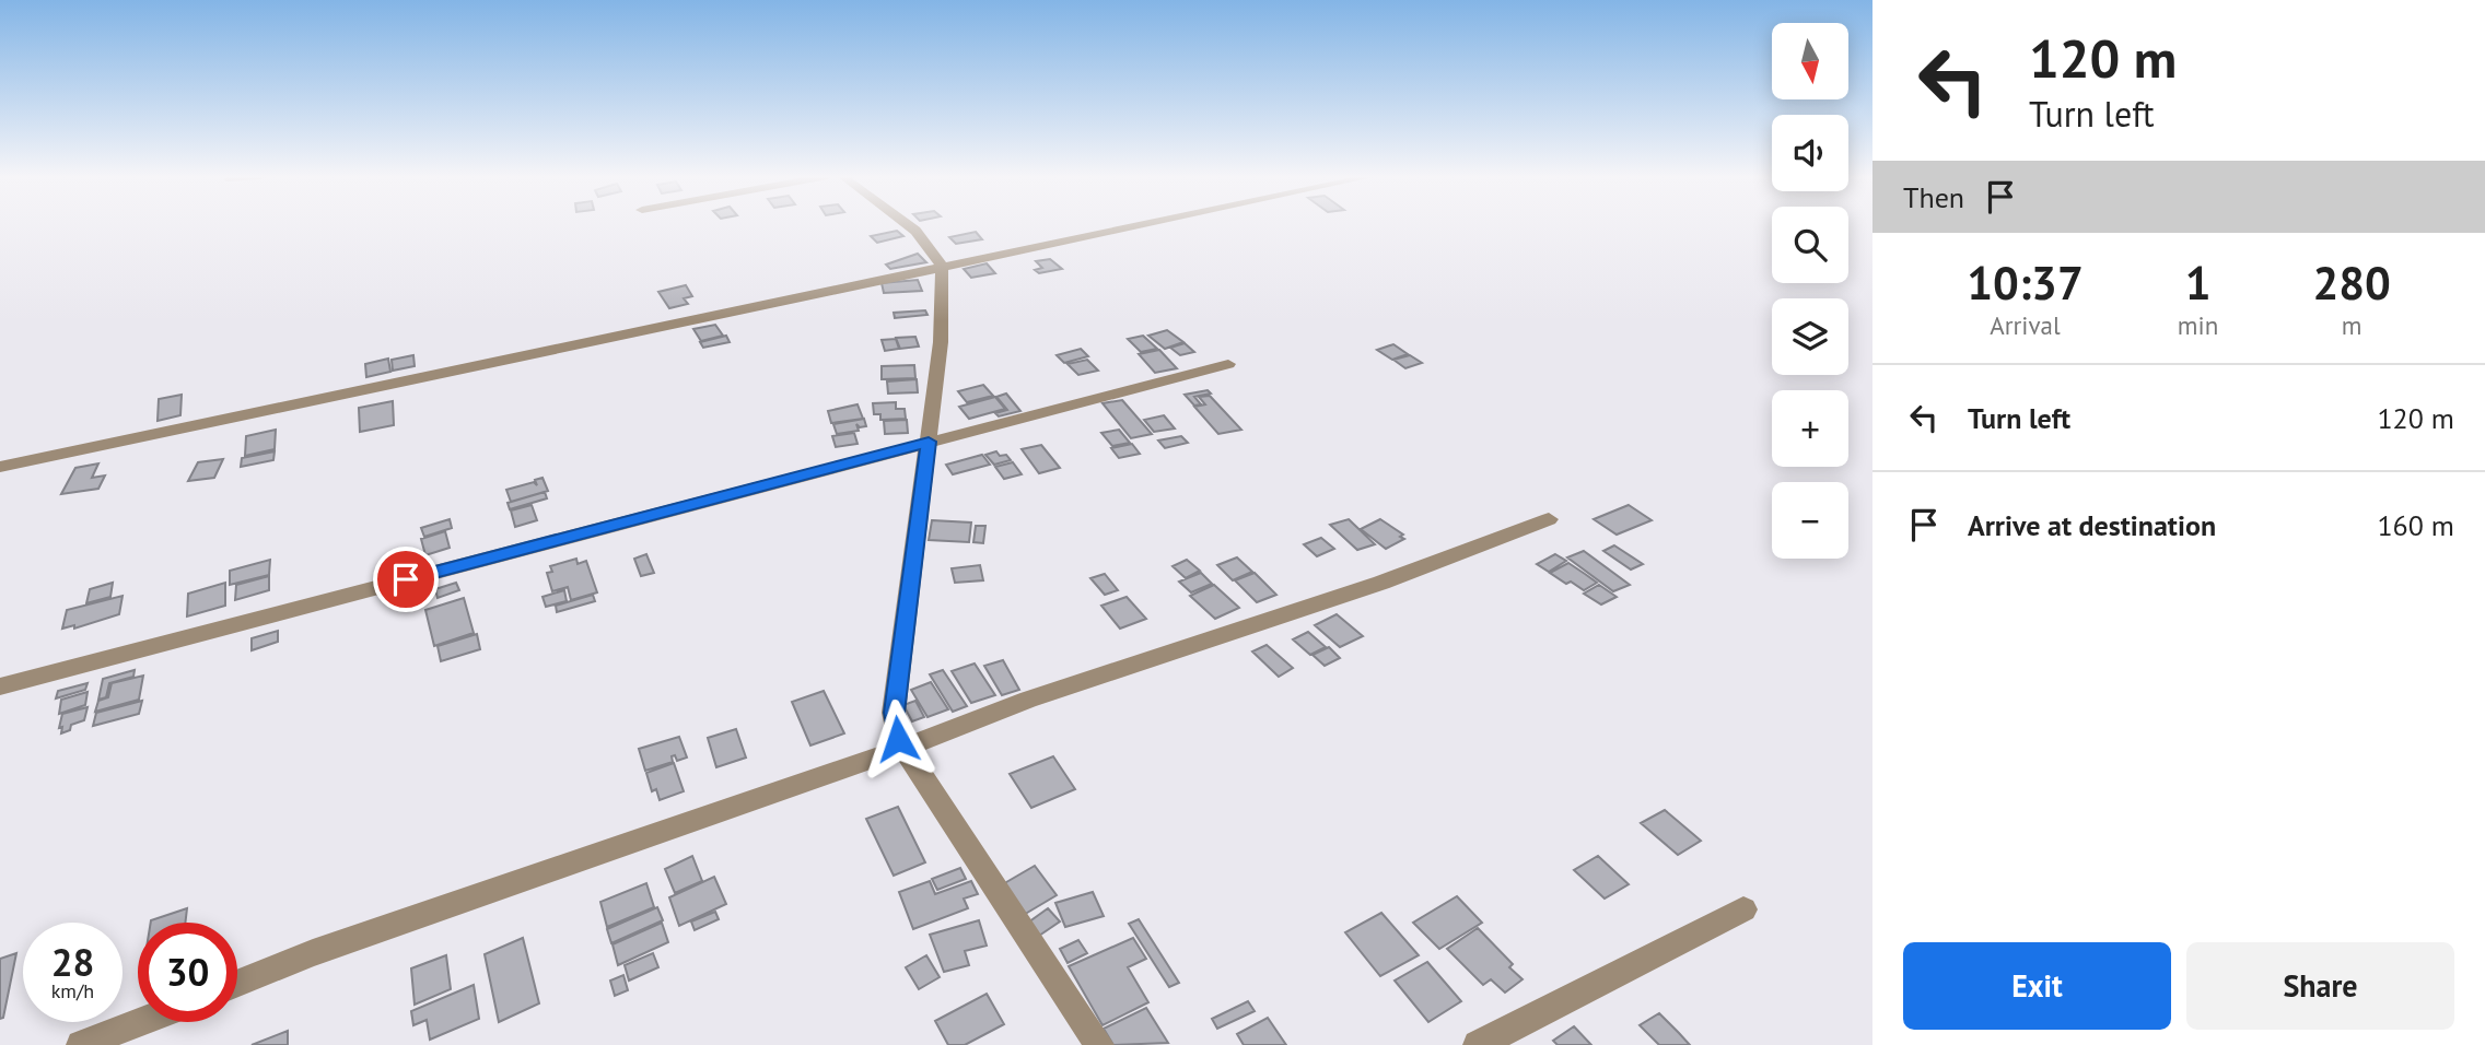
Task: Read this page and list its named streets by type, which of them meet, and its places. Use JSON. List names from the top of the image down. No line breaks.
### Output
{"north":"bottom","page":{"turn":["120 m","Turn left"],"map_buttons":["+","−"],"then":"Then","eta":["10:37","Arrival","1","min","280","m"],"list":[{"name":"Turn left","value":"120 m"},{"name":"Arrive at destination","value":"160 m"}],"speed":"28 km/h","limit":"30","buttons":["Exit","Share"]}}
